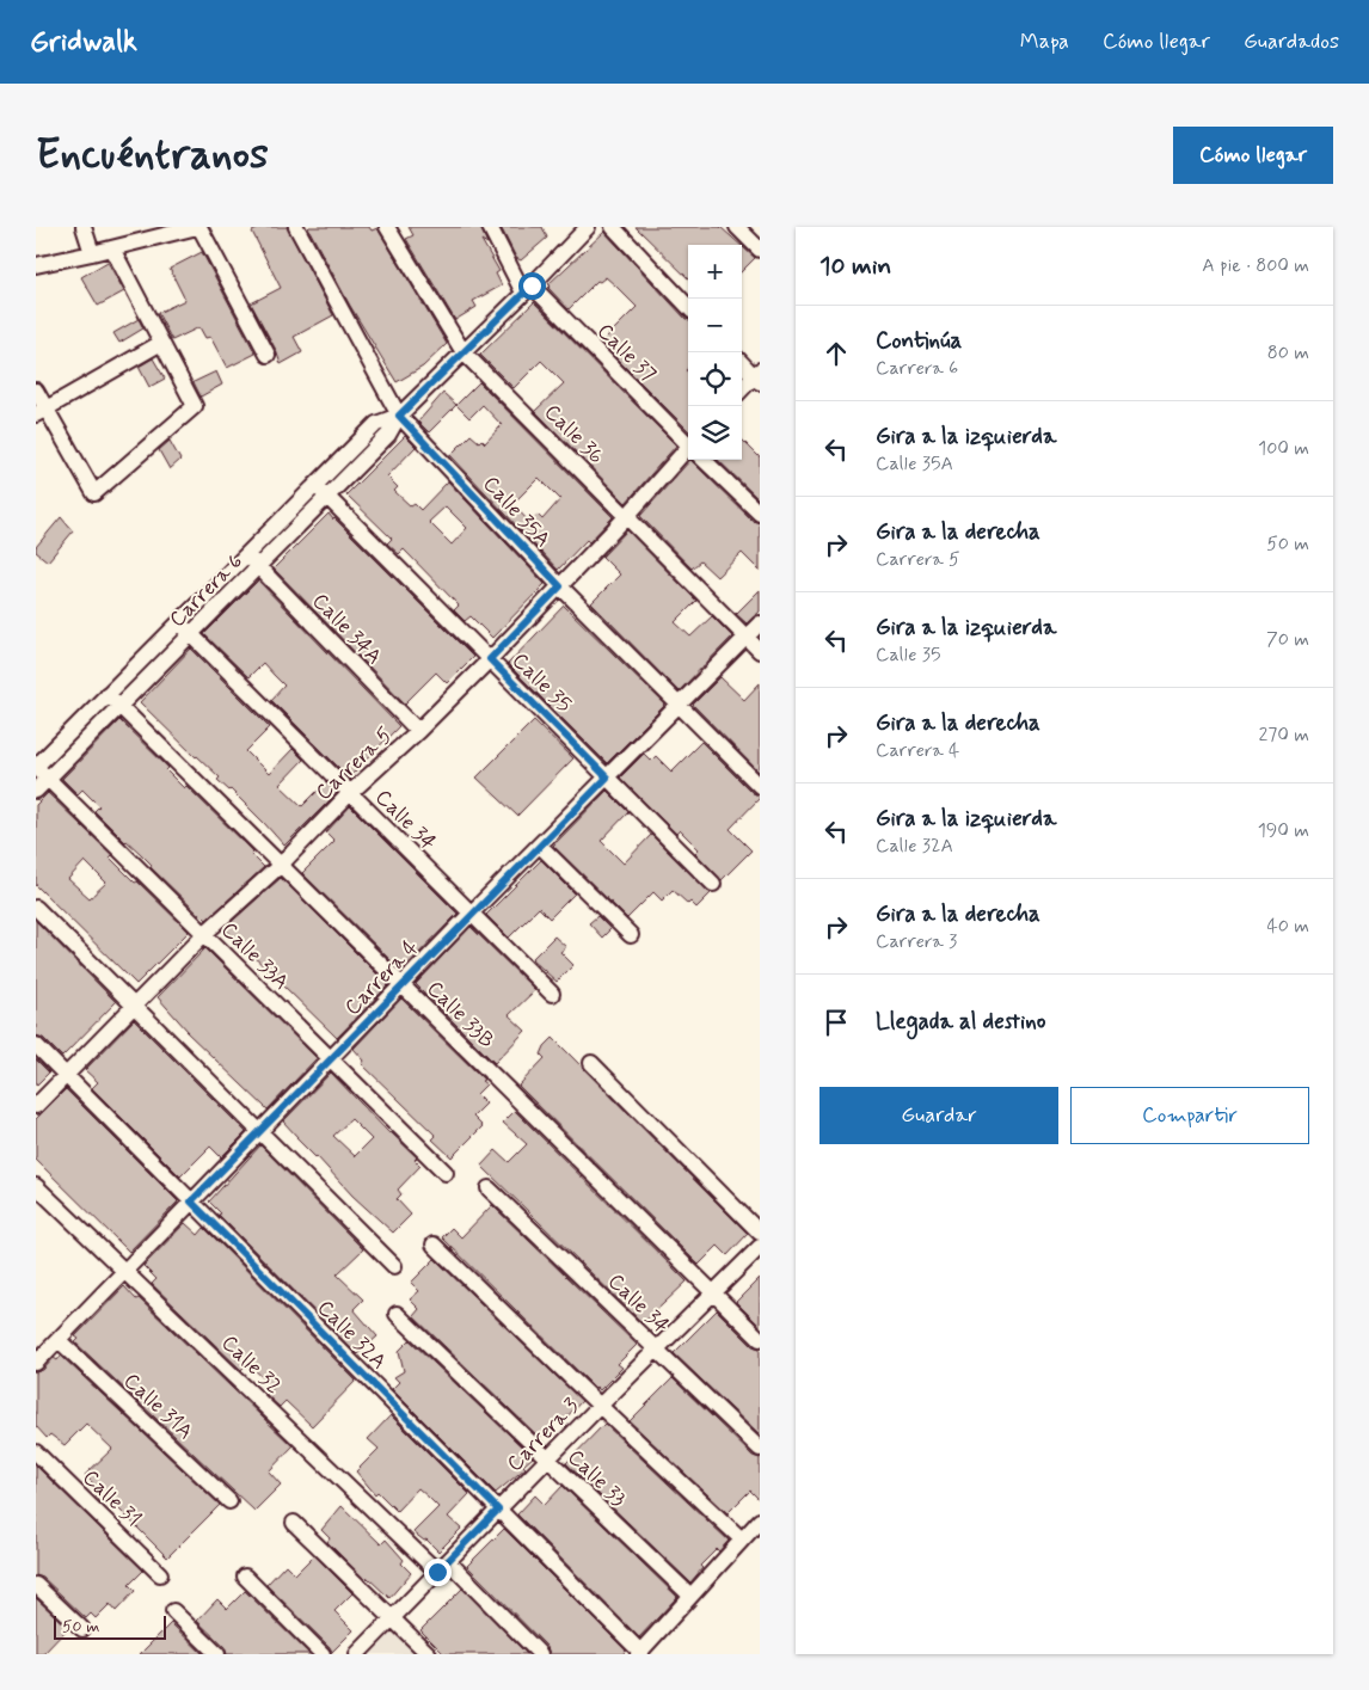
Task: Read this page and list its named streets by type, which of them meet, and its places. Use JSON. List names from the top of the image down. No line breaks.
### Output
{"streets":{"street":["Calle 37","Calle 36","Calle 35A","Carrera 6","Calle 34A","Calle 35","Carrera 5","Calle 34","Calle 33A","Carrera 4","Calle 33B","Calle 32A","Calle 32","Calle 31A","Carrera 3","Calle 33","Calle 31"]},"crossings":[["Calle 37","Carrera 6"],["Calle 36","Carrera 6"],["Calle 36","Carrera 5"],["Calle 36","Carrera 4"],["Calle 35A","Carrera 6"],["Calle 35A","Carrera 5"],["Calle 35A","Carrera 4"],["Carrera 6","Calle 34A"],["Carrera 6","Calle 35"],["Carrera 6","Calle 34"],["Carrera 6","Calle 33A"],["Carrera 6","Calle 33B"],["Calle 34A","Carrera 5"],["Calle 35","Carrera 5"],["Calle 35","Carrera 4"],["Carrera 5","Calle 34"],["Carrera 5","Calle 33A"],["Carrera 5","Calle 33B"],["Carrera 5","Calle 32A"],["Calle 34","Carrera 4"],["Calle 34","Carrera 3"],["Calle 33A","Carrera 4"],["Carrera 4","Calle 33B"],["Carrera 4","Calle 32A"],["Carrera 4","Calle 32"],["Carrera 4","Calle 31A"],["Calle 33B","Carrera 3"],["Calle 32A","Carrera 3"],["Calle 32","Carrera 3"],["Carrera 3","Calle 33"]],"scale_bar":"50 m","page":{"header":"Gridwalk","nav":["Mapa","Cómo llegar","Guardados"],"buttons":["Cómo llegar",["Guardar","Compartir"]],"title":"Encuéntranos","heading":["10 min","A pie · 800 m"],"map_buttons":["+","−"],"list":[["Continúa","Carrera 6","80 m"],["Gira a la izquierda","Calle 35A","100 m"],["Gira a la derecha","Carrera 5","50 m"],["Gira a la izquierda","Calle 35","70 m"],["Gira a la derecha","Carrera 4","270 m"],["Gira a la izquierda","Calle 32A","190 m"],["Gira a la derecha","Carrera 3","40 m"],"Llegada al destino"],"scale":"50 m"}}
